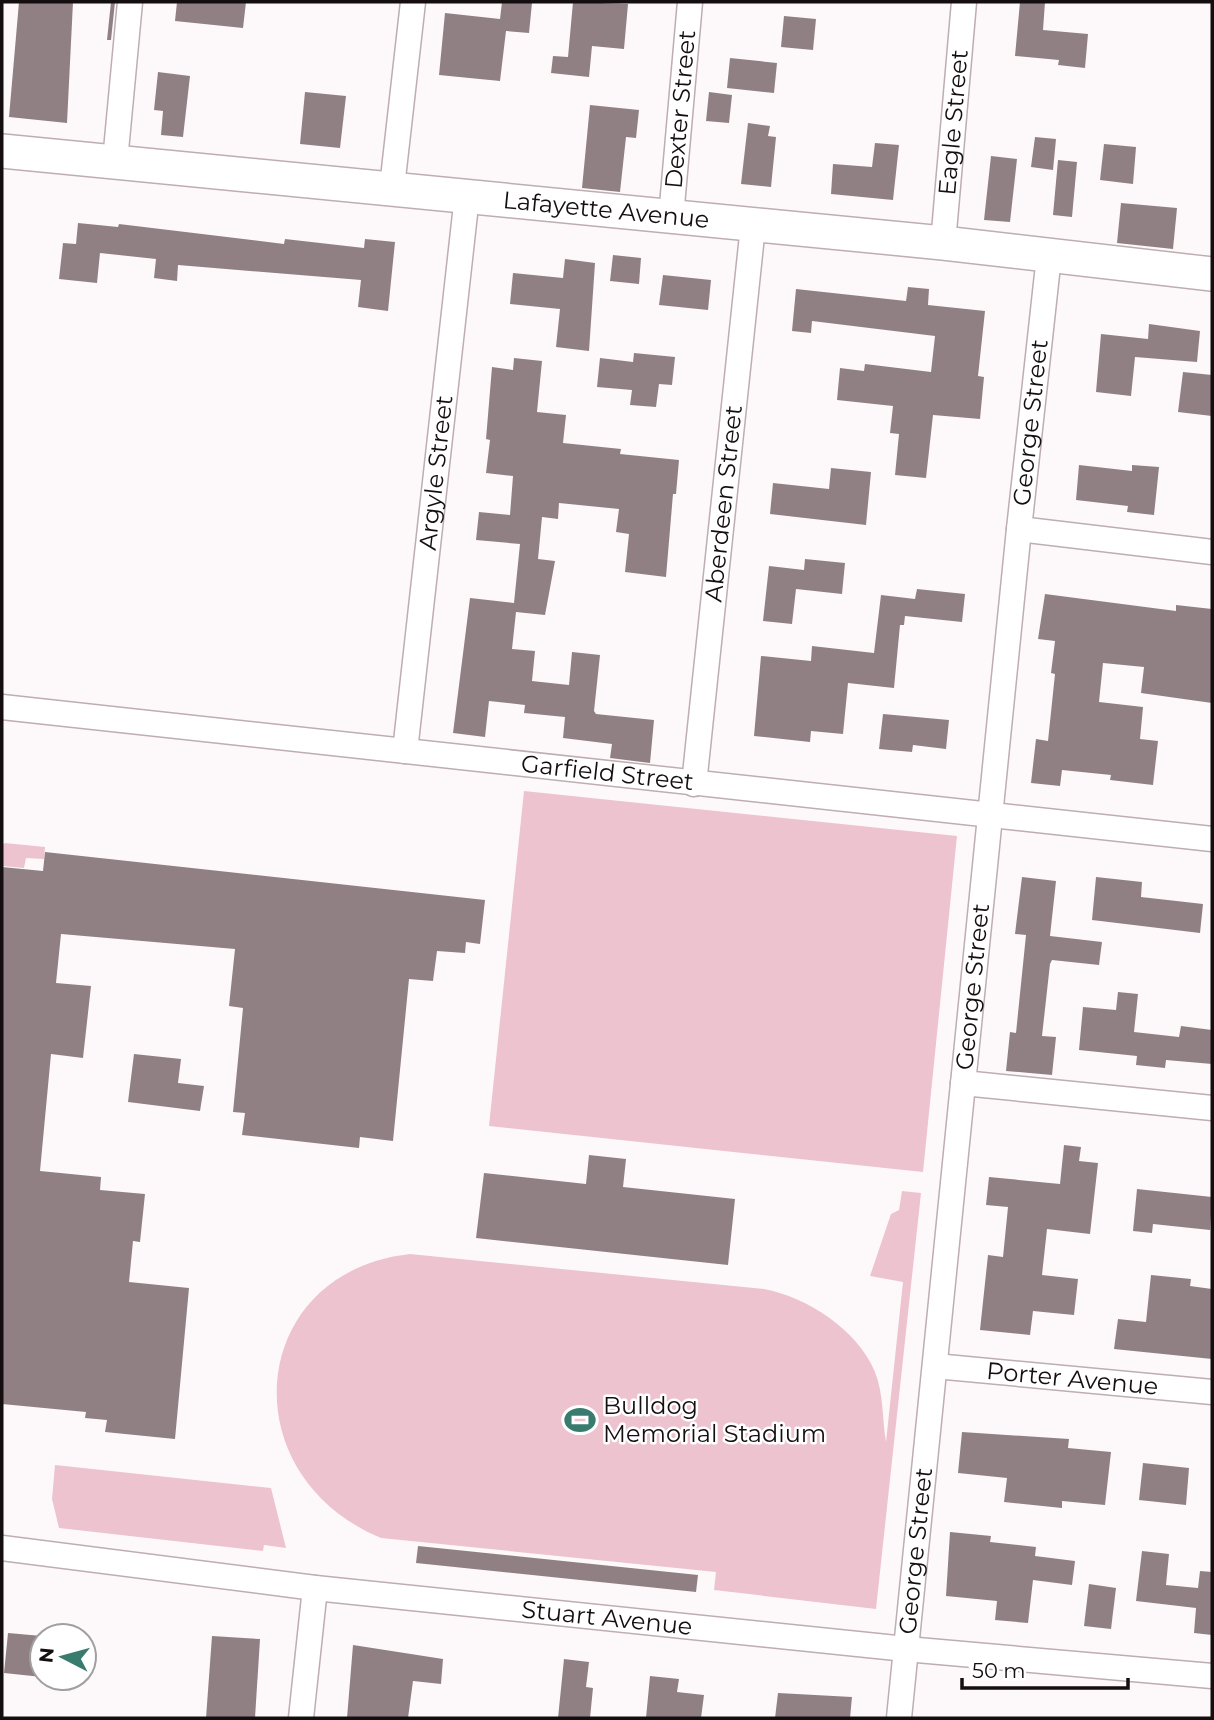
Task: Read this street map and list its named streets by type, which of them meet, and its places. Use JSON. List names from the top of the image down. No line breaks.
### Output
{"streets":{"street":["Dexter Street","Eagle Street","Lafayette Avenue","George Street","Argyle Street","Aberdeen Street","Garfield Street","Porter Avenue","Stuart Avenue"]},"crossings":[["Dexter Street","Lafayette Avenue"],["Eagle Street","Lafayette Avenue"],["Lafayette Avenue","George Street"],["Lafayette Avenue","Argyle Street"],["Lafayette Avenue","Aberdeen Street"],["George Street","Garfield Street"],["George Street","Porter Avenue"],["George Street","Stuart Avenue"],["Argyle Street","Garfield Street"],["Aberdeen Street","Garfield Street"]],"places":{"sports":["Bulldog Memorial Stadium"]},"scale_bar":"50 m","north":"left"}
